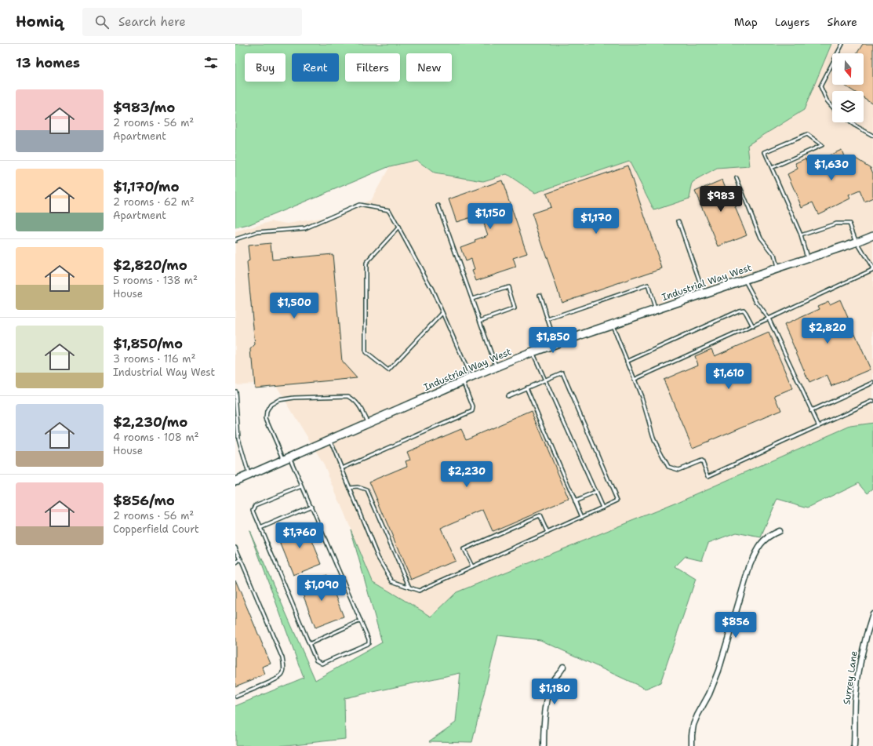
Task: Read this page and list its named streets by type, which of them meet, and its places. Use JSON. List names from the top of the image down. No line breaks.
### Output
{"streets":{"street":["Industrial Way West","Surrey Lane"]},"north":"bottom","page":{"header":"Homiq","search":"Search here","nav":["Map","Layers","Share"],"heading":"13 homes","chip":["Buy","Rent","Filters","New"],"list":[{"name":"$983/mo","note":"2 rooms · 56 m² · Apartment"},{"name":"$1,170/mo","note":"2 rooms · 62 m² · Apartment"},{"name":"$2,820/mo","note":"5 rooms · 138 m² · House"},{"name":"$1,850/mo","note":"3 rooms · 116 m² · Industrial Way West"},{"name":"$2,230/mo","note":"4 rooms · 108 m² · House"},{"name":"$856/mo","note":"2 rooms · 56 m² · Copperfield Court"}],"price":["$1,630","$983","$1,150","$1,170","$1,500","$2,820","$1,850","$1,610","$2,230","$1,760","$1,090","$856","$1,180"]}}
